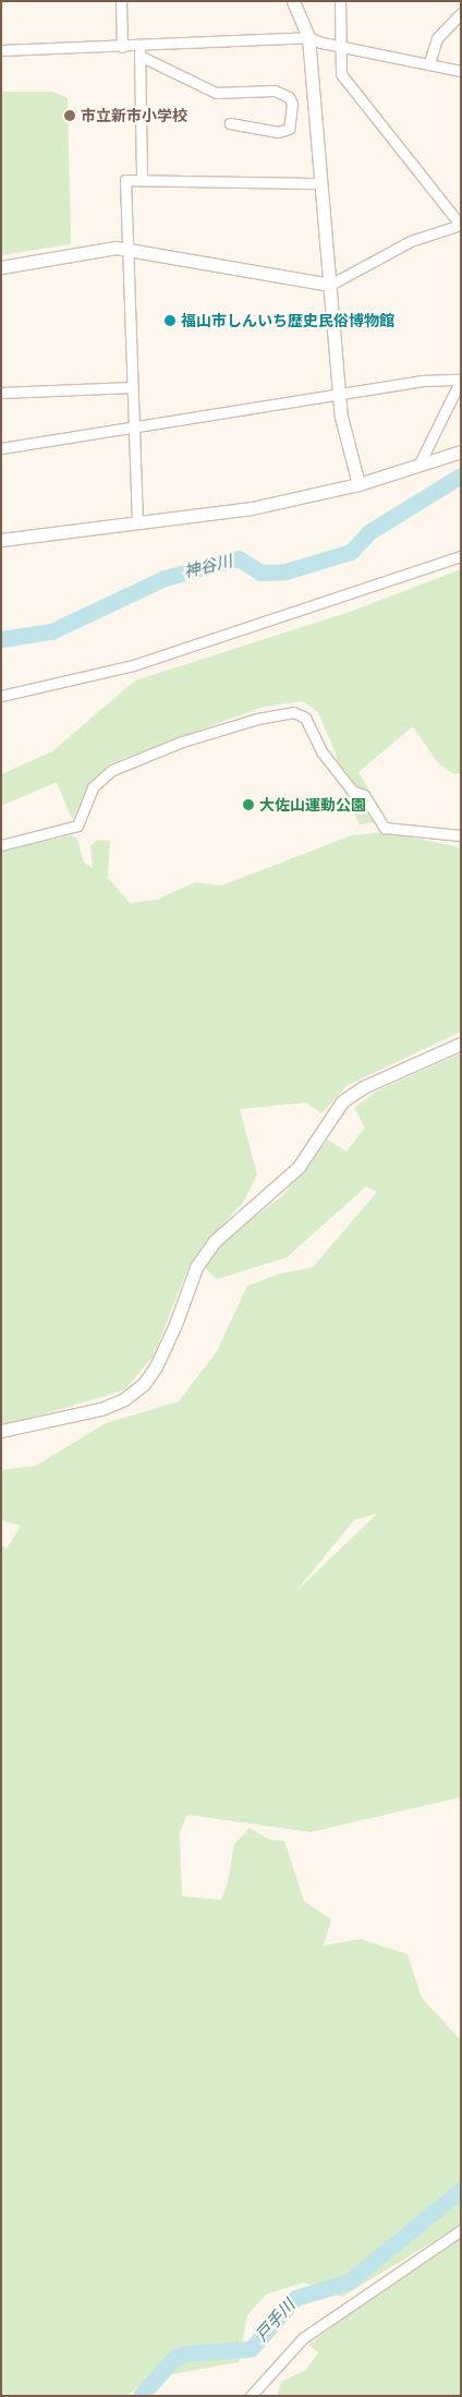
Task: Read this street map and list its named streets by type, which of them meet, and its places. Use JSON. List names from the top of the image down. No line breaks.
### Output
{"water":["神谷川","戸手川"],"places":["市立新市小学校","福山市しんいち歴史民俗博物館","大佐山運動公園"]}
